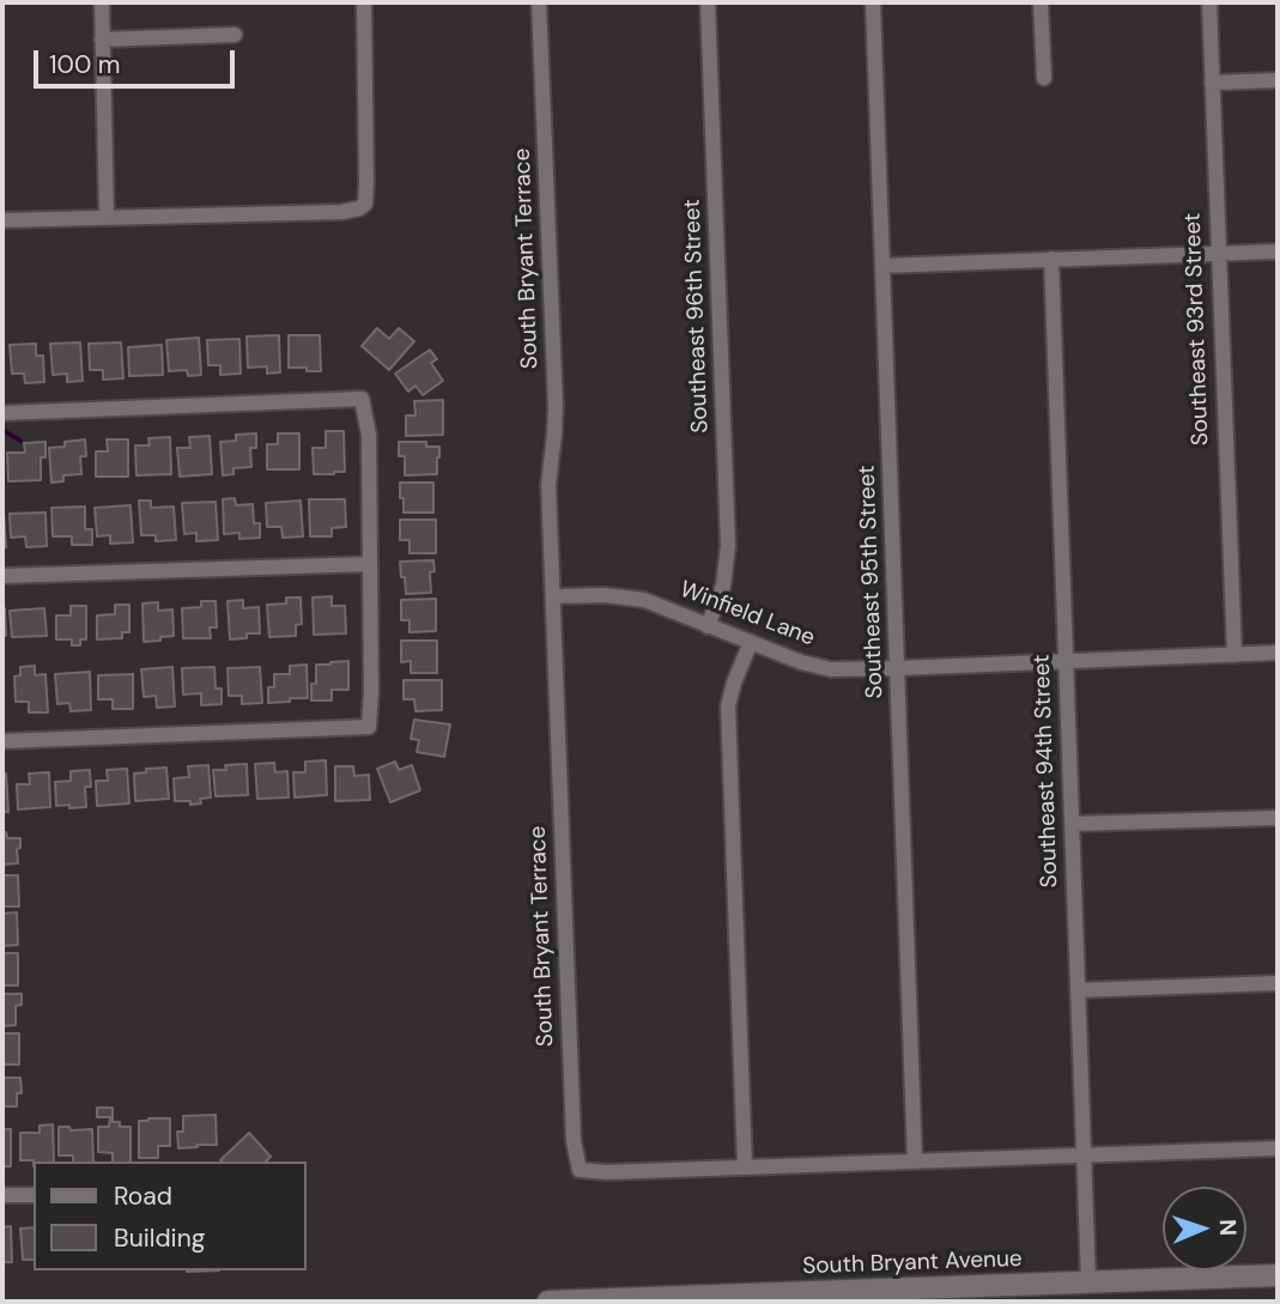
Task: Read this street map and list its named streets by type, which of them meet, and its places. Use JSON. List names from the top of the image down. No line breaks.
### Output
{"streets":{"street":["South Bryant Terrace","Southeast 96th Street","Southeast 93rd Street","Southeast 95th Street","Winfield Lane","Southeast 94th Street","South Bryant Avenue"]},"crossings":[["South Bryant Terrace","Southeast 95th Street"],["South Bryant Terrace","Winfield Lane"],["South Bryant Terrace","Southeast 94th Street"],["Southeast 96th Street","Winfield Lane"],["Southeast 93rd Street","Winfield Lane"],["Southeast 95th Street","Winfield Lane"],["Winfield Lane","Southeast 94th Street"],["Southeast 94th Street","South Bryant Avenue"]],"legend":["Road","Building"],"scale_bar":"100 m","north":"right"}
